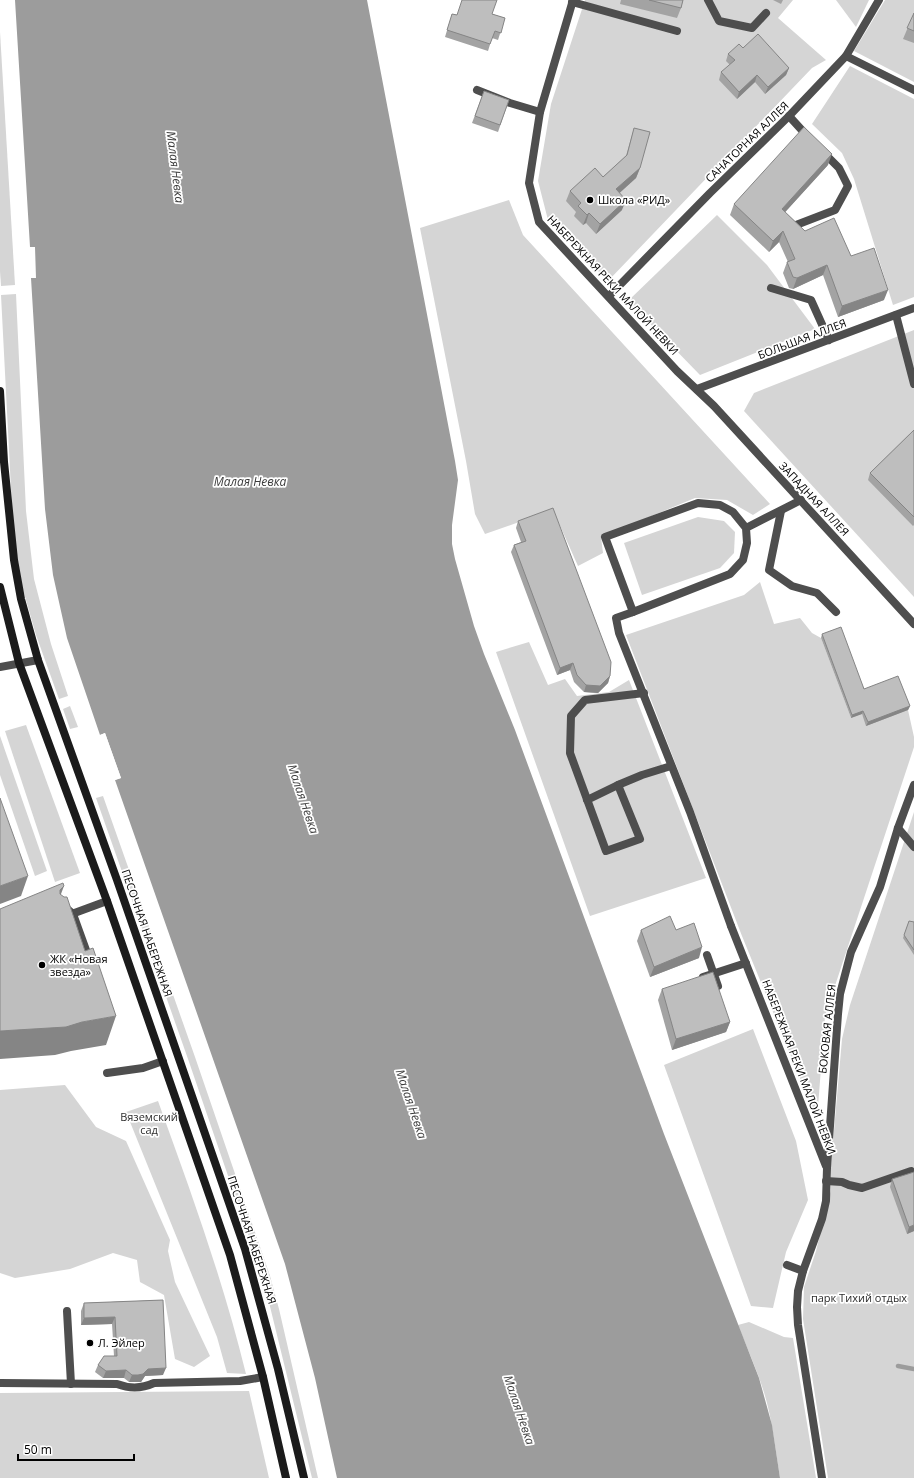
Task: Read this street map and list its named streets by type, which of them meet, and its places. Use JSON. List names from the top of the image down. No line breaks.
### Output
{"streets":{"main road":["ПЕСОЧНАЯ НАБЕРЕЖНАЯ"],"street":["САНАТОРНАЯ АЛЛЕЯ","НАБЕРЕЖНАЯ РЕКИ МАЛОЙ НЕВКИ","БОЛЬШАЯ АЛЛЕЯ","ЗАПАДНАЯ АЛЛЕЯ","БОКОВАЯ АЛЛЕЯ"]},"crossings":[["САНАТОРНАЯ АЛЛЕЯ","НАБЕРЕЖНАЯ РЕКИ МАЛОЙ НЕВКИ"],["НАБЕРЕЖНАЯ РЕКИ МАЛОЙ НЕВКИ","БОЛЬШАЯ АЛЛЕЯ"],["НАБЕРЕЖНАЯ РЕКИ МАЛОЙ НЕВКИ","ЗАПАДНАЯ АЛЛЕЯ"],["НАБЕРЕЖНАЯ РЕКИ МАЛОЙ НЕВКИ","БОКОВАЯ АЛЛЕЯ"],["БОЛЬШАЯ АЛЛЕЯ","ЗАПАДНАЯ АЛЛЕЯ"]],"water":["Малая Невка"],"parks":["Вяземский сад","парк Тихий отдых"],"places":["Школа «РИД»","ЖК «Новая звезда»","Л. Эйлер"],"scale_bar":"50 m"}
